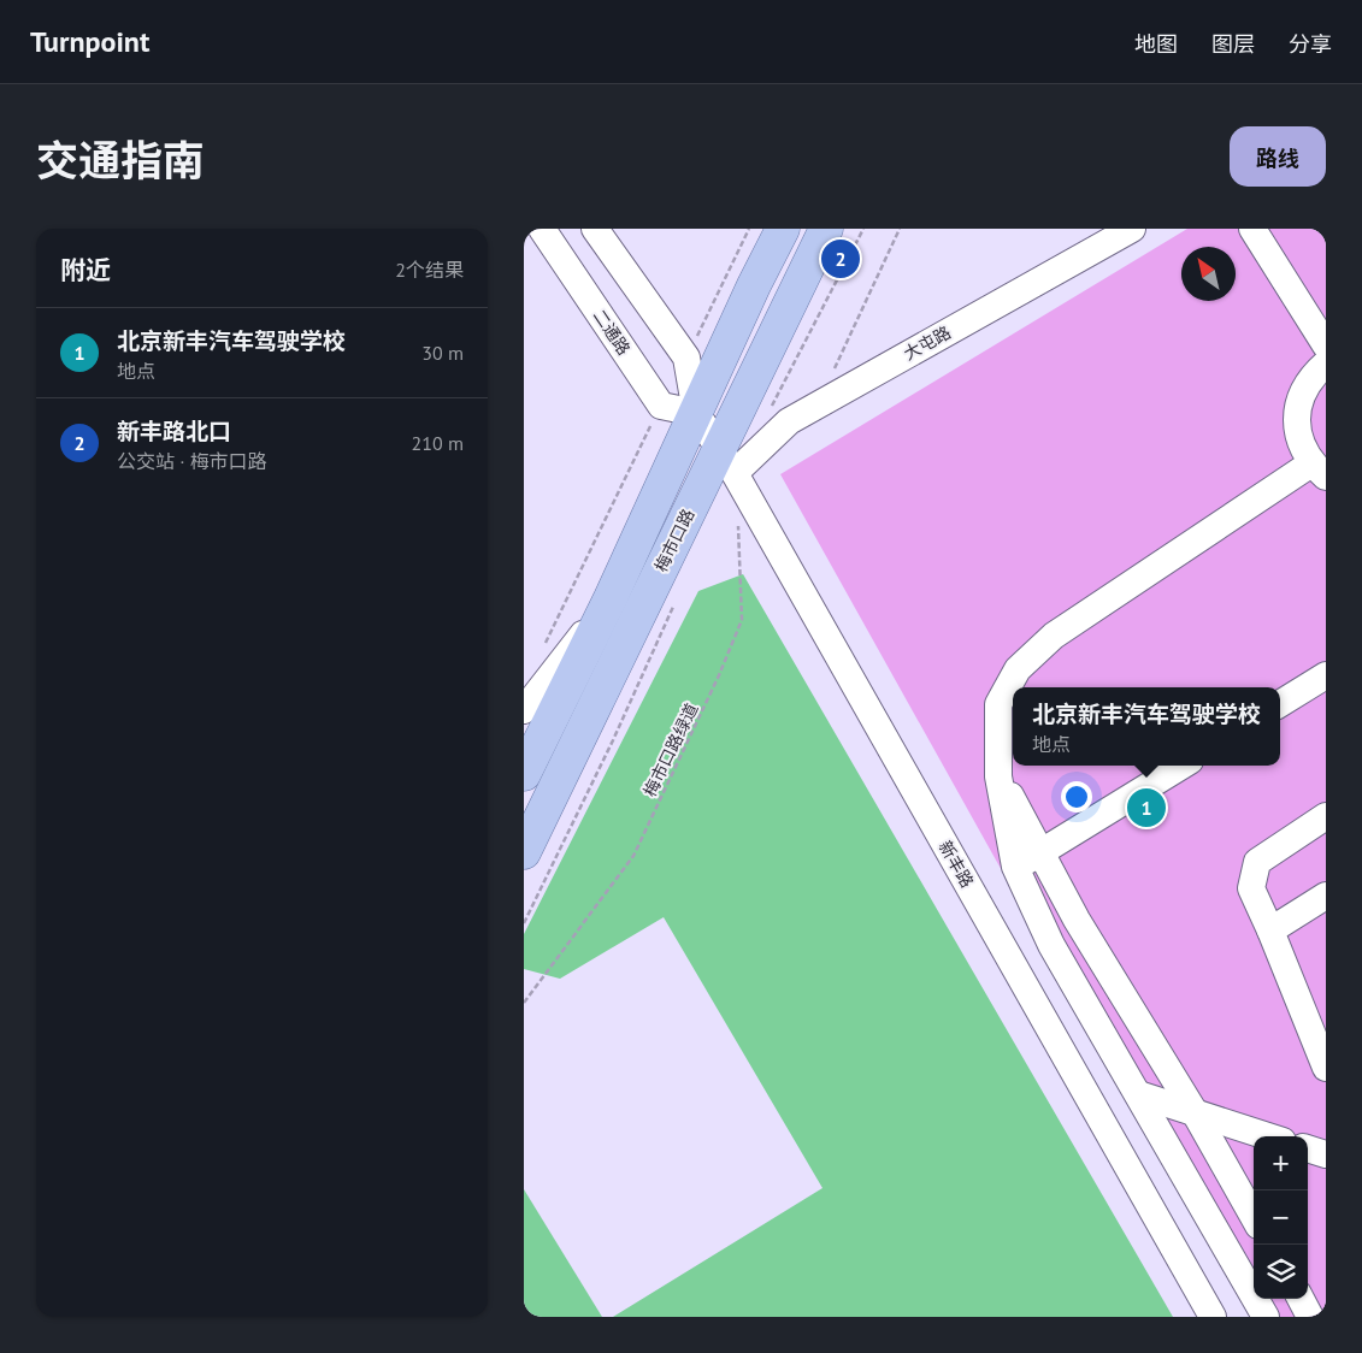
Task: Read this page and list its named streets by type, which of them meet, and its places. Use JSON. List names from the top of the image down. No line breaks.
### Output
{"streets":{"main road":["梅市口路"],"street":["二通路","大屯路","新丰路"],"path":["梅市口路绿道"]},"crossings":[["大屯路","梅市口路"],["大屯路","新丰路"],["梅市口路","新丰路"]],"north":"top left","page":{"header":"Turnpoint","nav":["地图","图层","分享"],"title":"交通指南","buttons":"路线","heading":["附近","2个结果"],"pins":["2","1"],"list":[{"mark":"1","name":"北京新丰汽车驾驶学校","note":"地点","value":"30 m"},{"mark":"2","name":"新丰路北口","note":"公交站 · 梅市口路","value":"210 m"}],"popup":["北京新丰汽车驾驶学校","地点"],"map_buttons":["+","−"]}}
